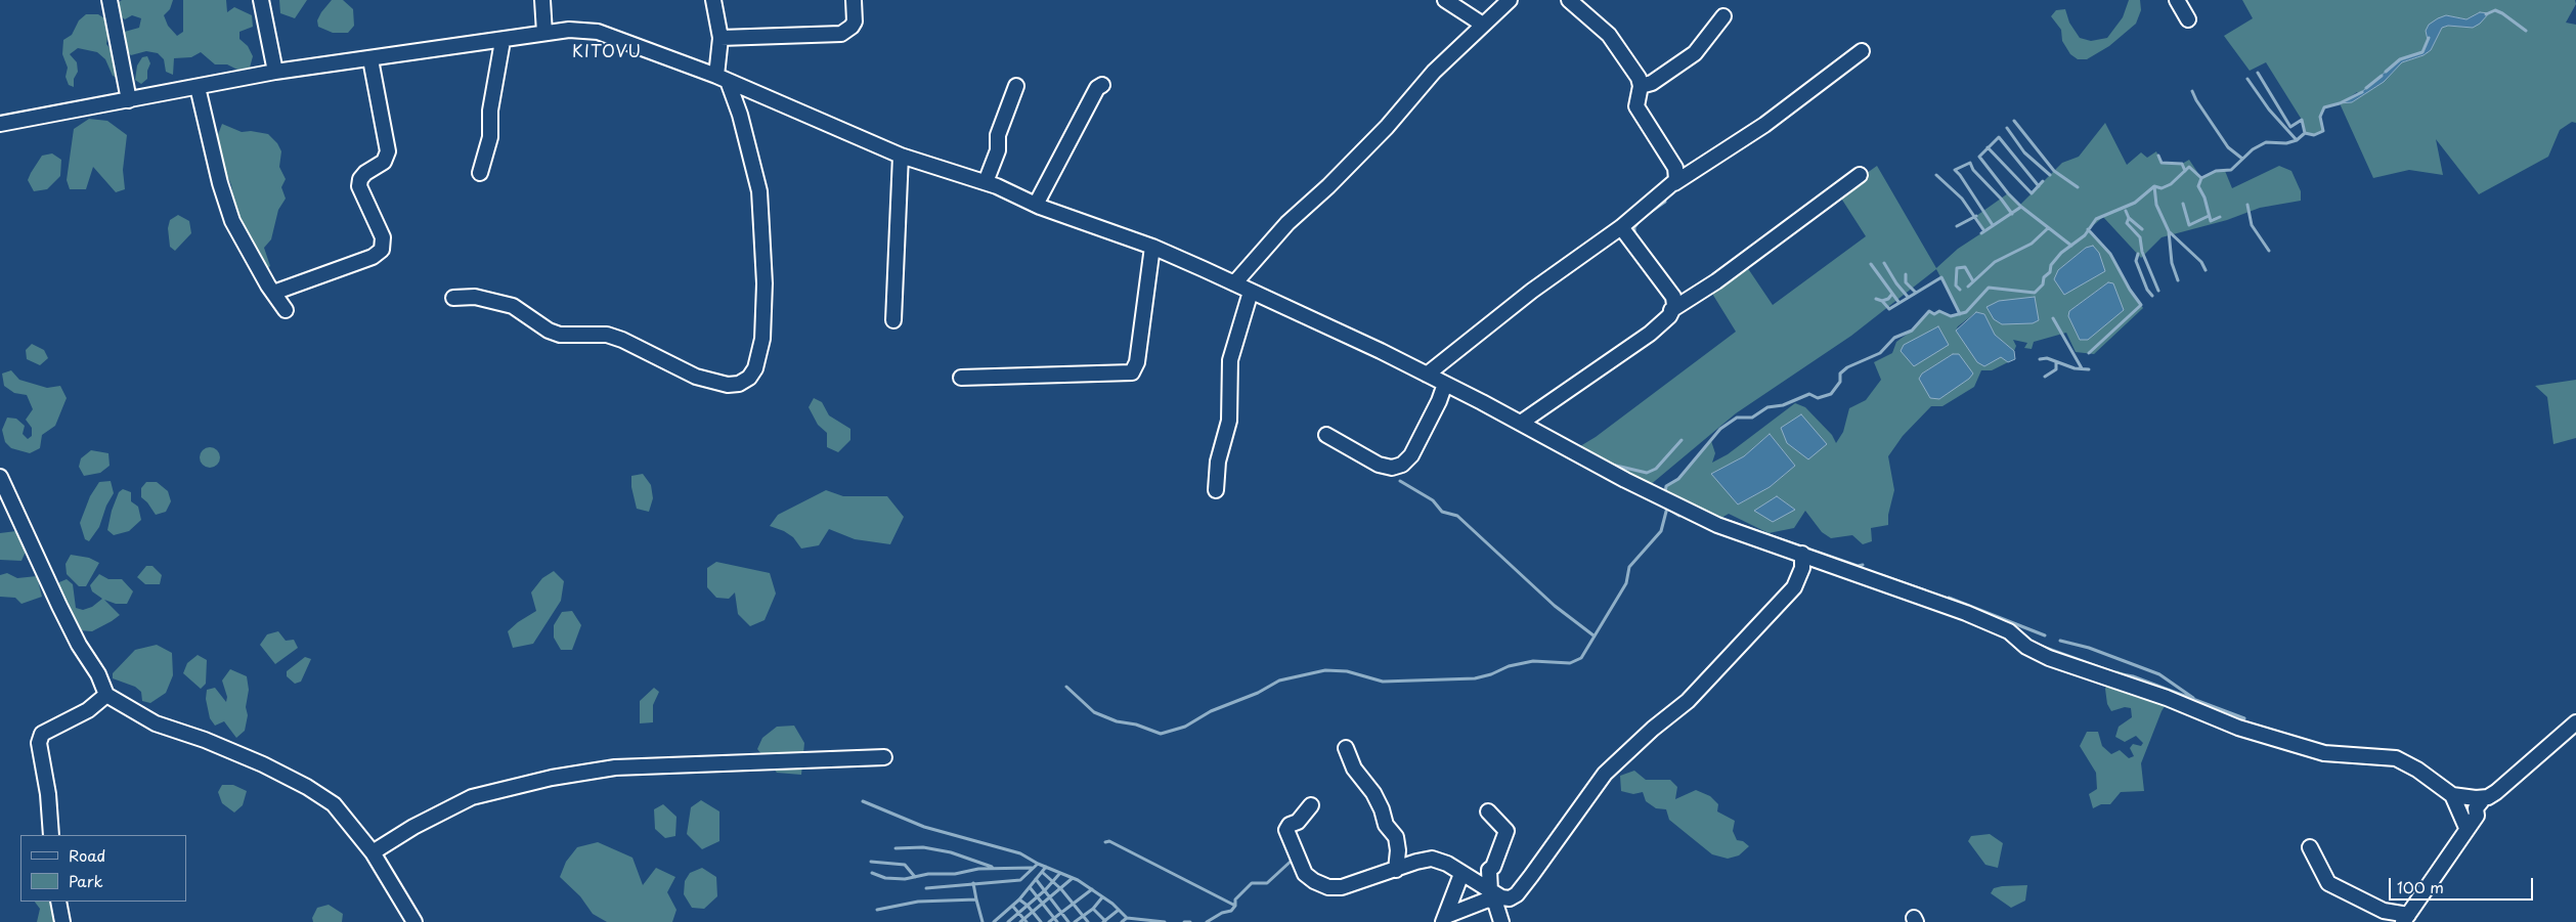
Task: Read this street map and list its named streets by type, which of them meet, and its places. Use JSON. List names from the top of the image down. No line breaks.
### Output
{"districts":["KITOVU"],"legend":["Road","Park"],"scale_bar":"100 m"}
